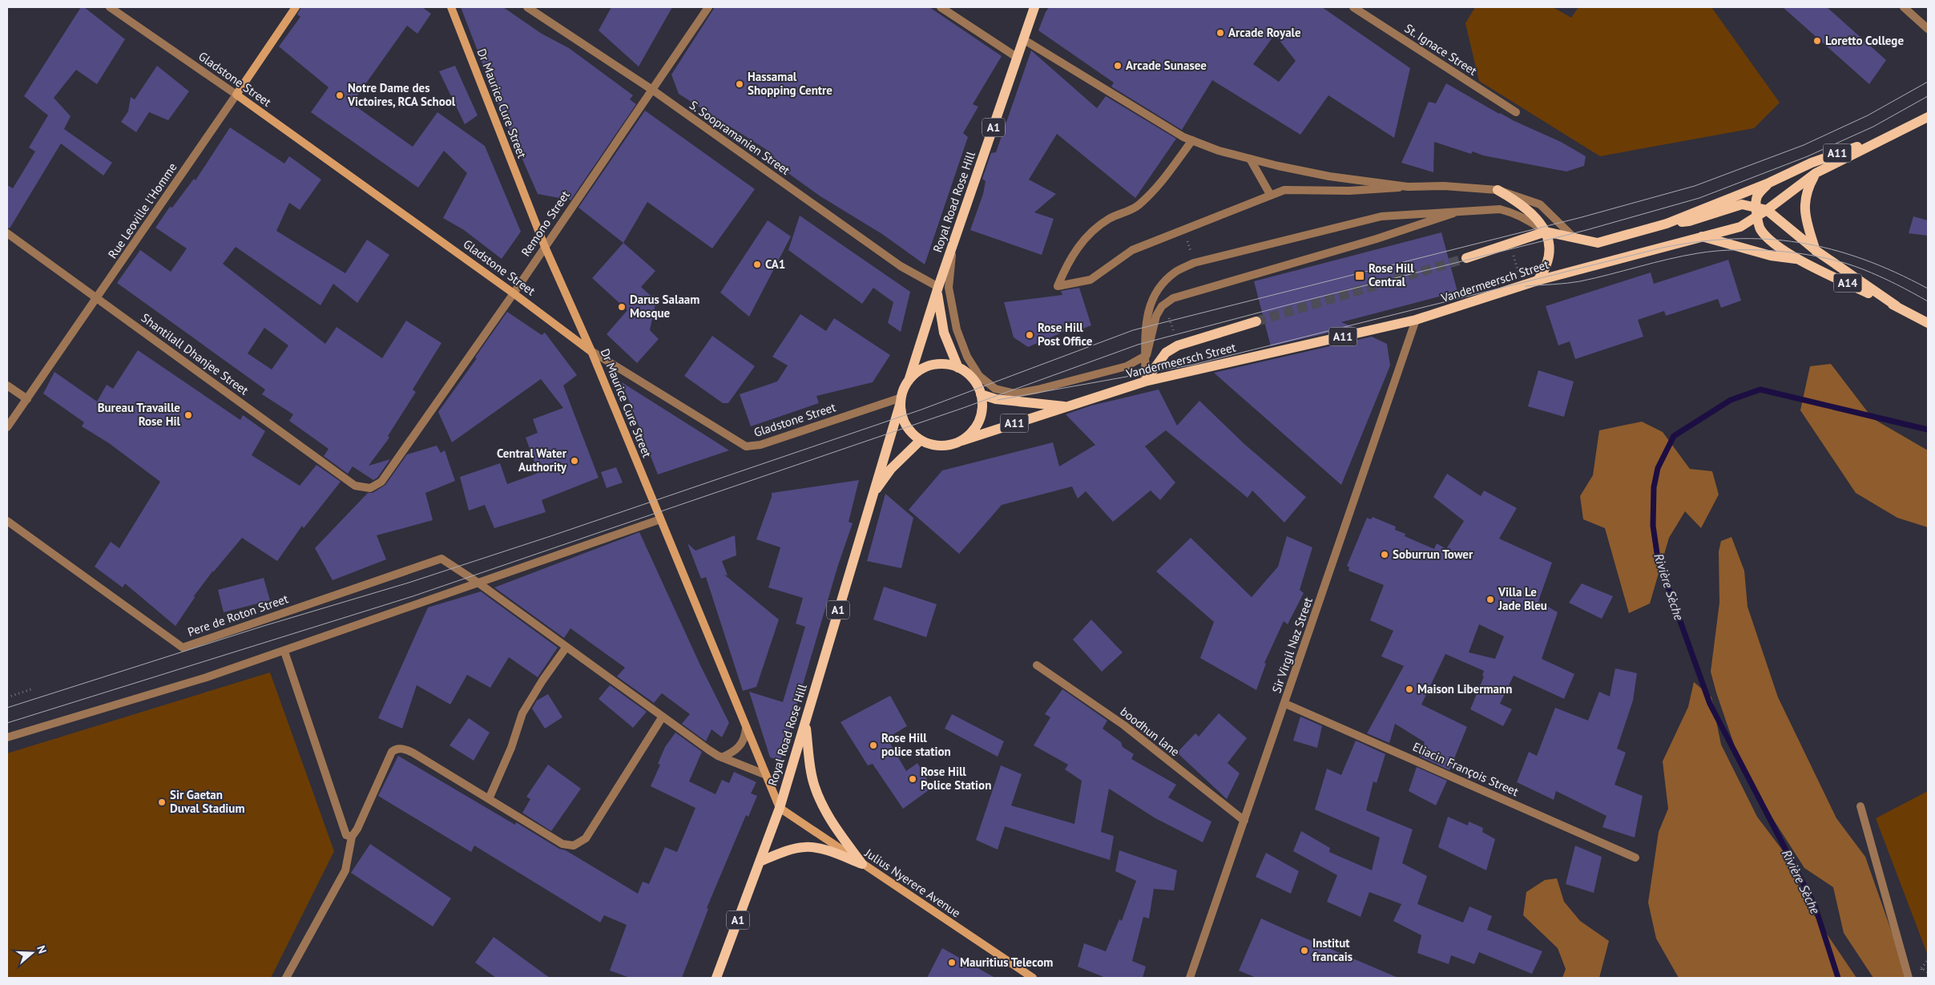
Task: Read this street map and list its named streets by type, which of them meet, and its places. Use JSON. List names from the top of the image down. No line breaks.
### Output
{"streets":{"main road":["Gladstone Street","Dr Maurice Cure Street","A1","A11","Royal Road Rose Hill","Rue Leoville l'Homme","Vandermeersch Street","A14","Julius Nyerere Avenue"],"street":["St. Ignace Street","S. Soopramanien Street","Remono Street","Shantilall Dhanjee Street","Pere de Roton Street","Sir Virgil Naz Street","boodhun lane","Eliacin François Street"]},"crossings":[["Gladstone Street","Dr Maurice Cure Street"],["Gladstone Street","A1"],["Gladstone Street","A11"],["Gladstone Street","Royal Road Rose Hill"],["Gladstone Street","Rue Leoville l'Homme"],["Gladstone Street","Remono Street"],["Dr Maurice Cure Street","Royal Road Rose Hill"],["Dr Maurice Cure Street","Remono Street"],["Dr Maurice Cure Street","Julius Nyerere Avenue"],["A1","A11"],["A1","Royal Road Rose Hill"],["S. Soopramanien Street","Royal Road Rose Hill"],["S. Soopramanien Street","Remono Street"],["A11","Royal Road Rose Hill"],["A11","Vandermeersch Street"],["Royal Road Rose Hill","Julius Nyerere Avenue"],["Rue Leoville l'Homme","Shantilall Dhanjee Street"],["Remono Street","Shantilall Dhanjee Street"],["Vandermeersch Street","A14"],["Vandermeersch Street","Sir Virgil Naz Street"],["Sir Virgil Naz Street","boodhun lane"],["Sir Virgil Naz Street","Eliacin François Street"]],"water":["Rivière Sèche"],"places":{"other":["Arcade Royale","Loretto College","Arcade Sunasee","Hassamal Shopping Centre","Notre Dame des Victoires, RCA School","CA1","Darus Salaam Mosque","Rose Hill Post Office","Bureau Travaille Rose Hil","Central Water Authority","Soburrun Tower","Villa Le Jade Bleu","Maison Libermann","Rose Hill police station","Rose Hill Police Station","Sir Gaetan Duval Stadium","Institut francais","Mauritius Telecom"],"transit":["Rose Hill Central"]},"north":"right"}
